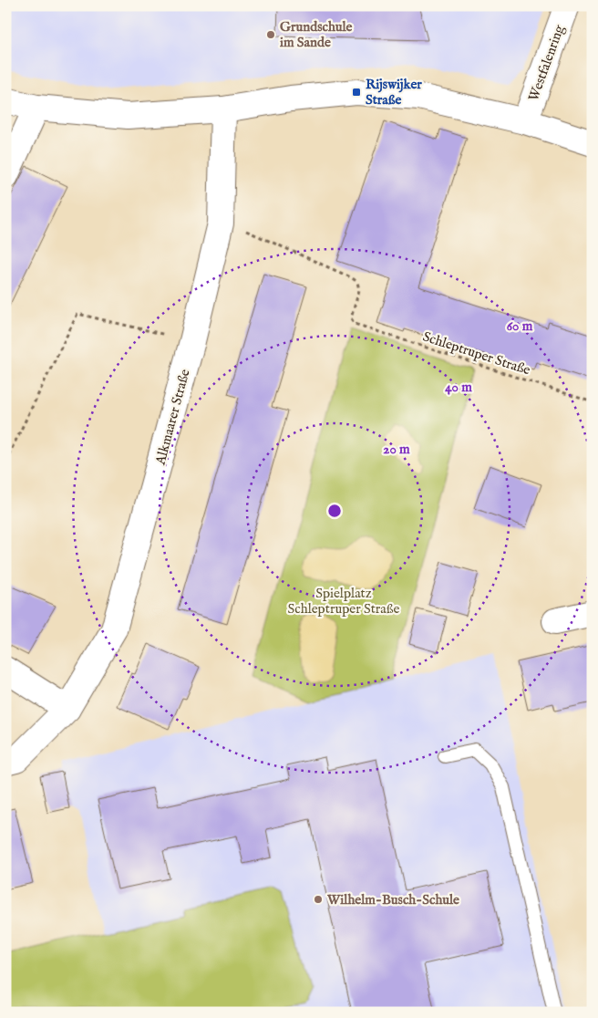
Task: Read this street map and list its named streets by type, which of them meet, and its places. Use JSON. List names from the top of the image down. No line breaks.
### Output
{"streets":{"street":["Westfalenring","Alkmaarer Straße"],"path":["Schleptruper Straße"]},"crossings":[["Schleptruper Straße","Alkmaarer Straße"]],"parks":["Spielplatz Schleptruper Straße"],"places":{"other":["Grundschule im Sande","Wilhelm-Busch-Schule"],"transit":["Rijswijker Straße"]},"rings":["60 m","40 m","20 m"]}
